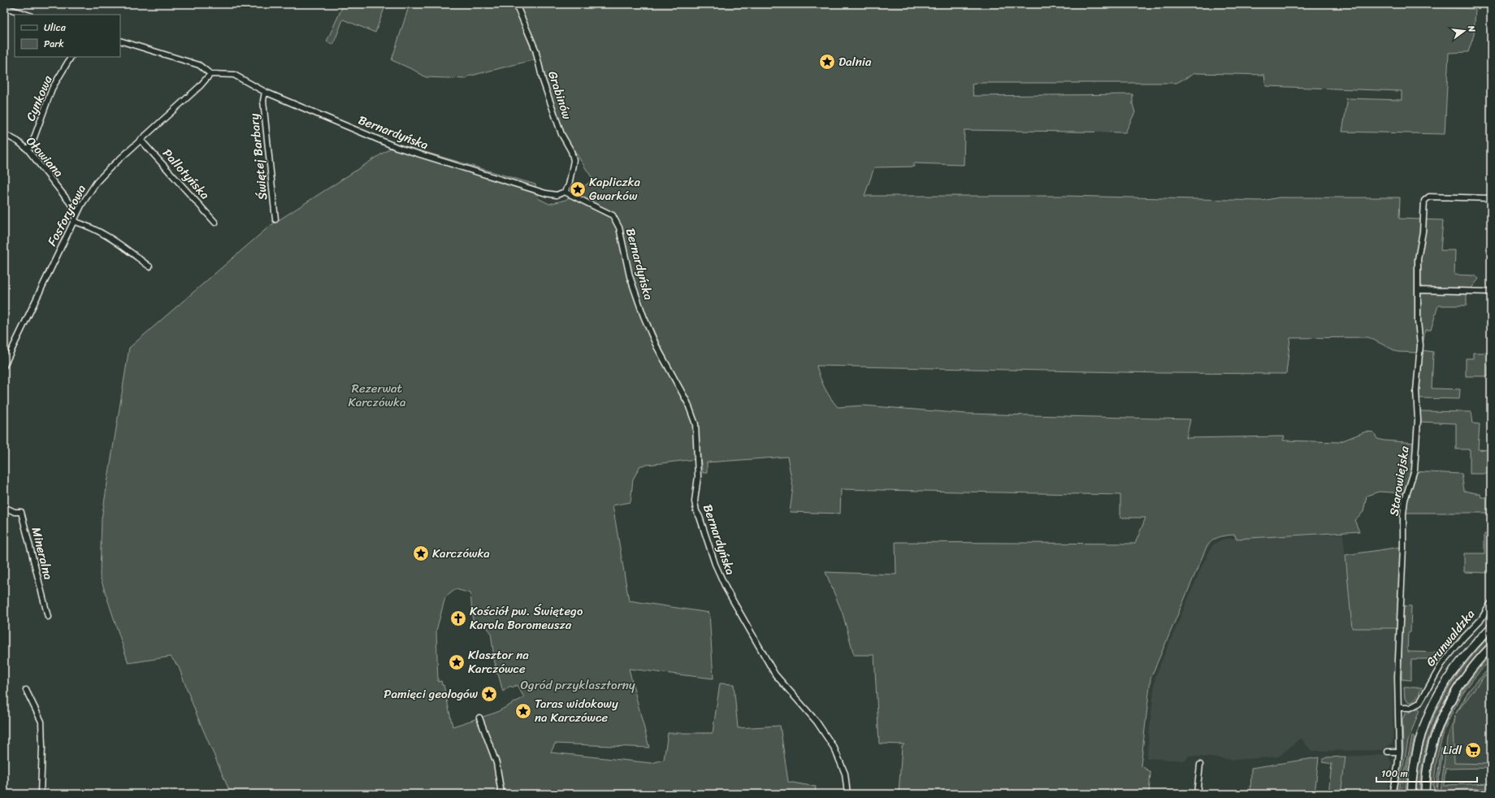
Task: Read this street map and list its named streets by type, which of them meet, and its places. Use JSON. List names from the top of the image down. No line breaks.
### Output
{"streets":{"main road":["Grunwaldzka"],"street":["Grabinów","Cynkowa","Bernardyńska","Ołowiana","Świętej Barbary","Pallotyńska","Fosforytowa","Starowiejska","Mineralna"]},"crossings":[["Grabinów","Bernardyńska"],["Cynkowa","Ołowiana"],["Bernardyńska","Świętej Barbary"],["Bernardyńska","Fosforytowa"],["Ołowiana","Fosforytowa"],["Pallotyńska","Fosforytowa"],["Starowiejska","Grunwaldzka"]],"parks":["Rezerwat Karczówka","Ogród przyklasztorny"],"places":{"place":["Dalnia","Kapliczka Gwarków","Karczówka","Klasztor na Karczówce","Pamięci geologów","Taras widokowy na Karczówce"],"church":["Kościół pw. Świętego Karola Boromeusza"],"supermarket":["Lidl"]},"legend":["Ulica","Park"],"scale_bar":"100 m","north":"right"}
